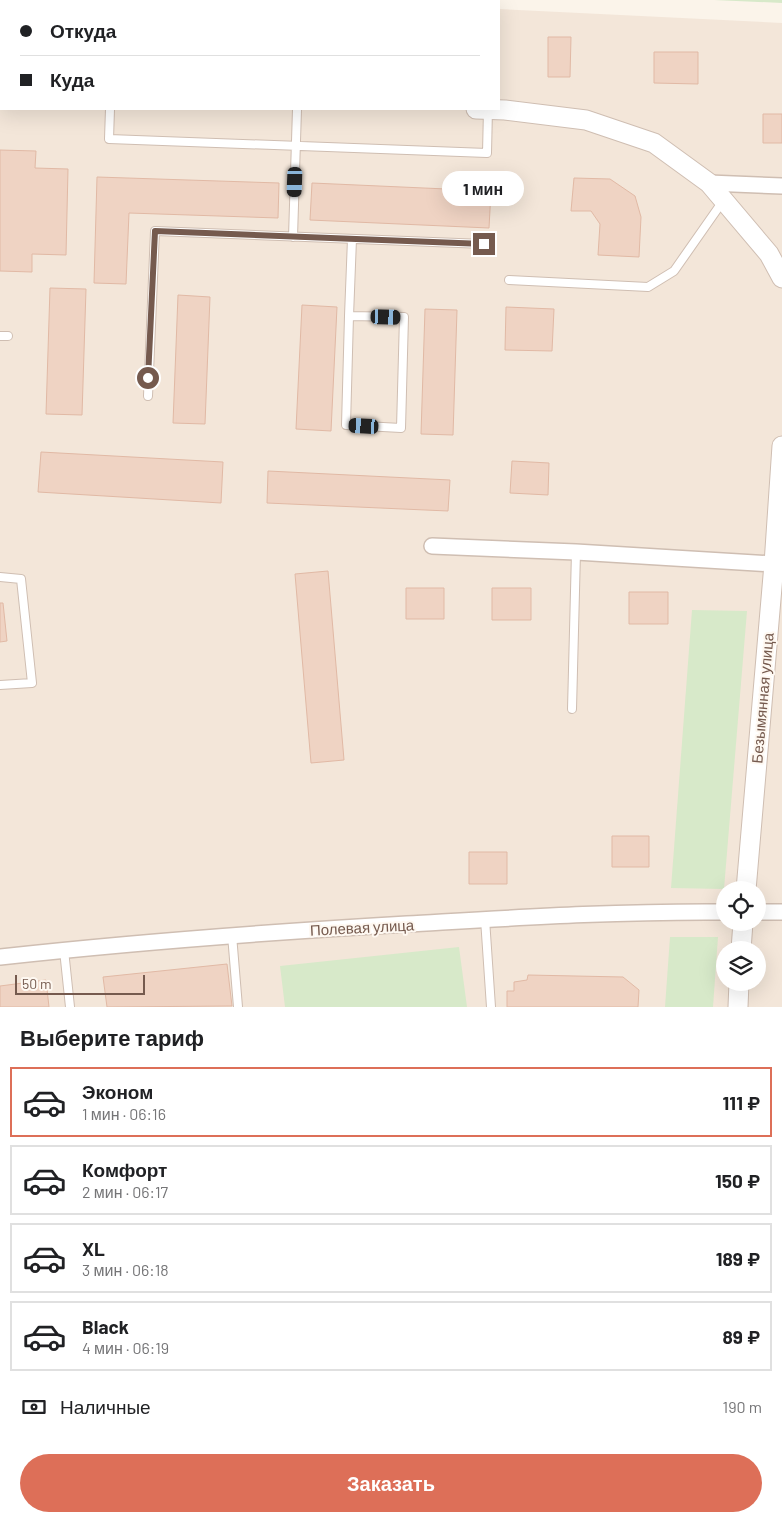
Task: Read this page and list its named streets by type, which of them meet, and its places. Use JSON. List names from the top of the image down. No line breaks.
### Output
{"streets":{"street":["Безымянная улица","Полевая улица"]},"scale_bar":"50 m","page":{"banner":["Откуда","Куда"],"bubble":"1 мин","scale":"50 m","heading":"Выберите тариф","list":[{"name":"Эконом","note":"1 мин · 06:16","value":"111 ₽"},{"name":"Комфорт","note":"2 мин · 06:17","value":"150 ₽"},{"name":"XL","note":"3 мин · 06:18","value":"189 ₽"},{"name":"Black","note":"4 мин · 06:19","value":"89 ₽"}],"pay":["Наличные","190 m"],"buttons":"Заказать"}}
